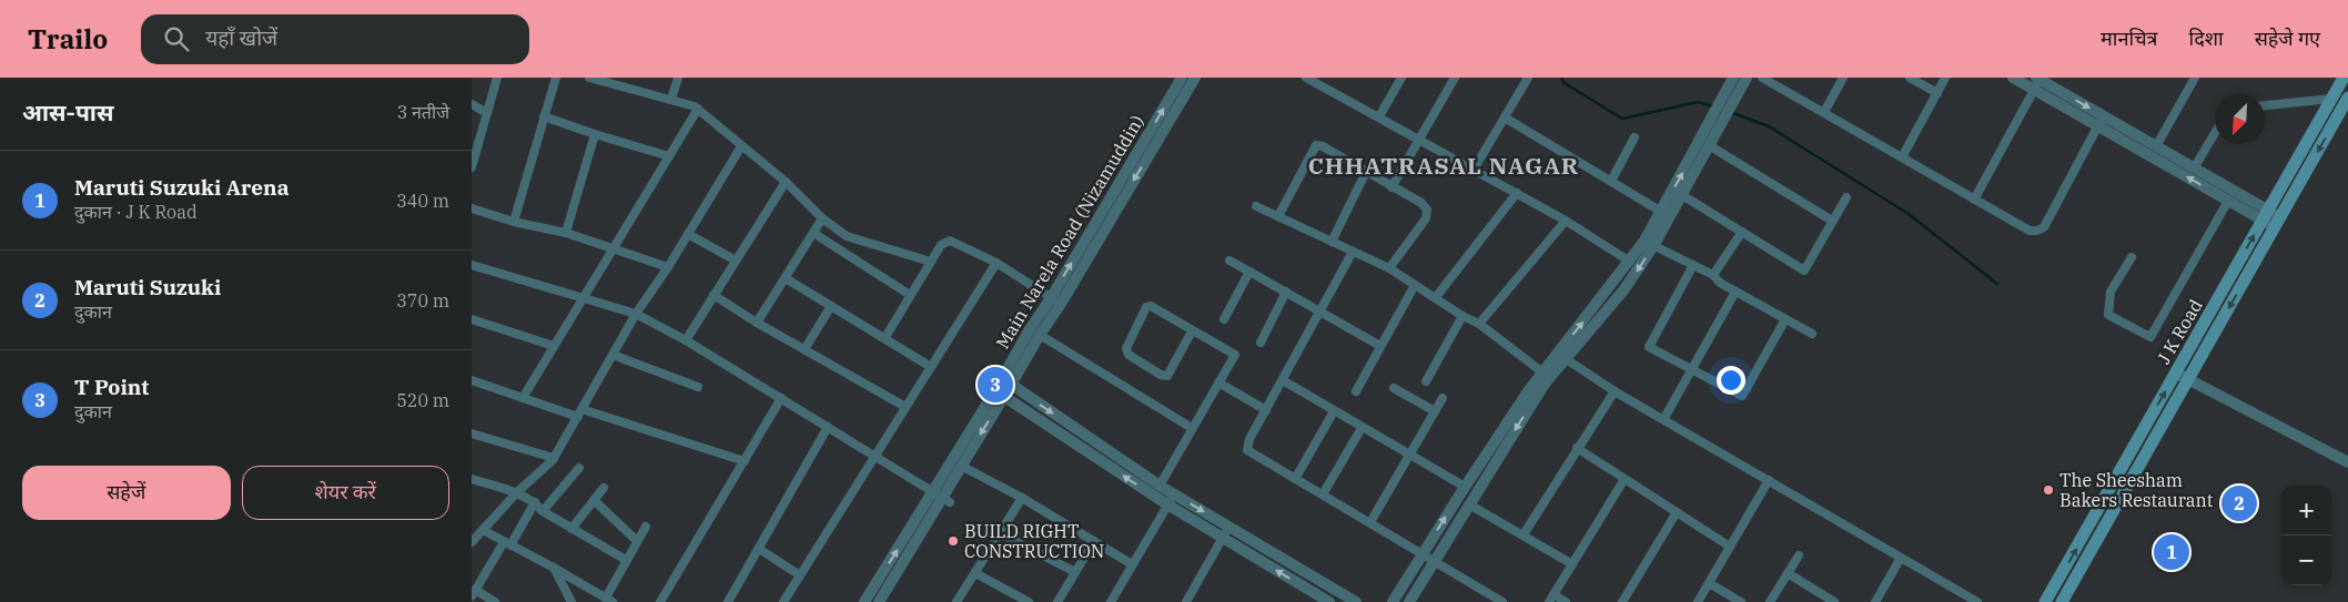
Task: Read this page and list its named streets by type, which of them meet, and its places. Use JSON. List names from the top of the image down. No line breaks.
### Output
{"streets":{"main road":["J K Road"],"street":["Main Narela Road (Nizamuddin)"]},"districts":["CHHATRASAL NAGAR"],"places":["The Sheesham Bakers Restaurant","BUILD RIGHT CONSTRUCTION"],"north":"bottom left","page":{"header":"Trailo","search":"यहाँ खोजें","nav":["मानचित्र","दिशा","सहेजे गए"],"heading":["आस-पास","3 नतीजे"],"list":[{"mark":"1","name":"Maruti Suzuki Arena","note":"दुकान · J K Road","value":"340 m"},{"mark":"2","name":"Maruti Suzuki","note":"दुकान","value":"370 m"},{"mark":"3","name":"T Point","note":"दुकान","value":"520 m"}],"pins":["3","2","1"],"buttons":["सहेजें","शेयर करें"],"map_buttons":["+","−"]}}
